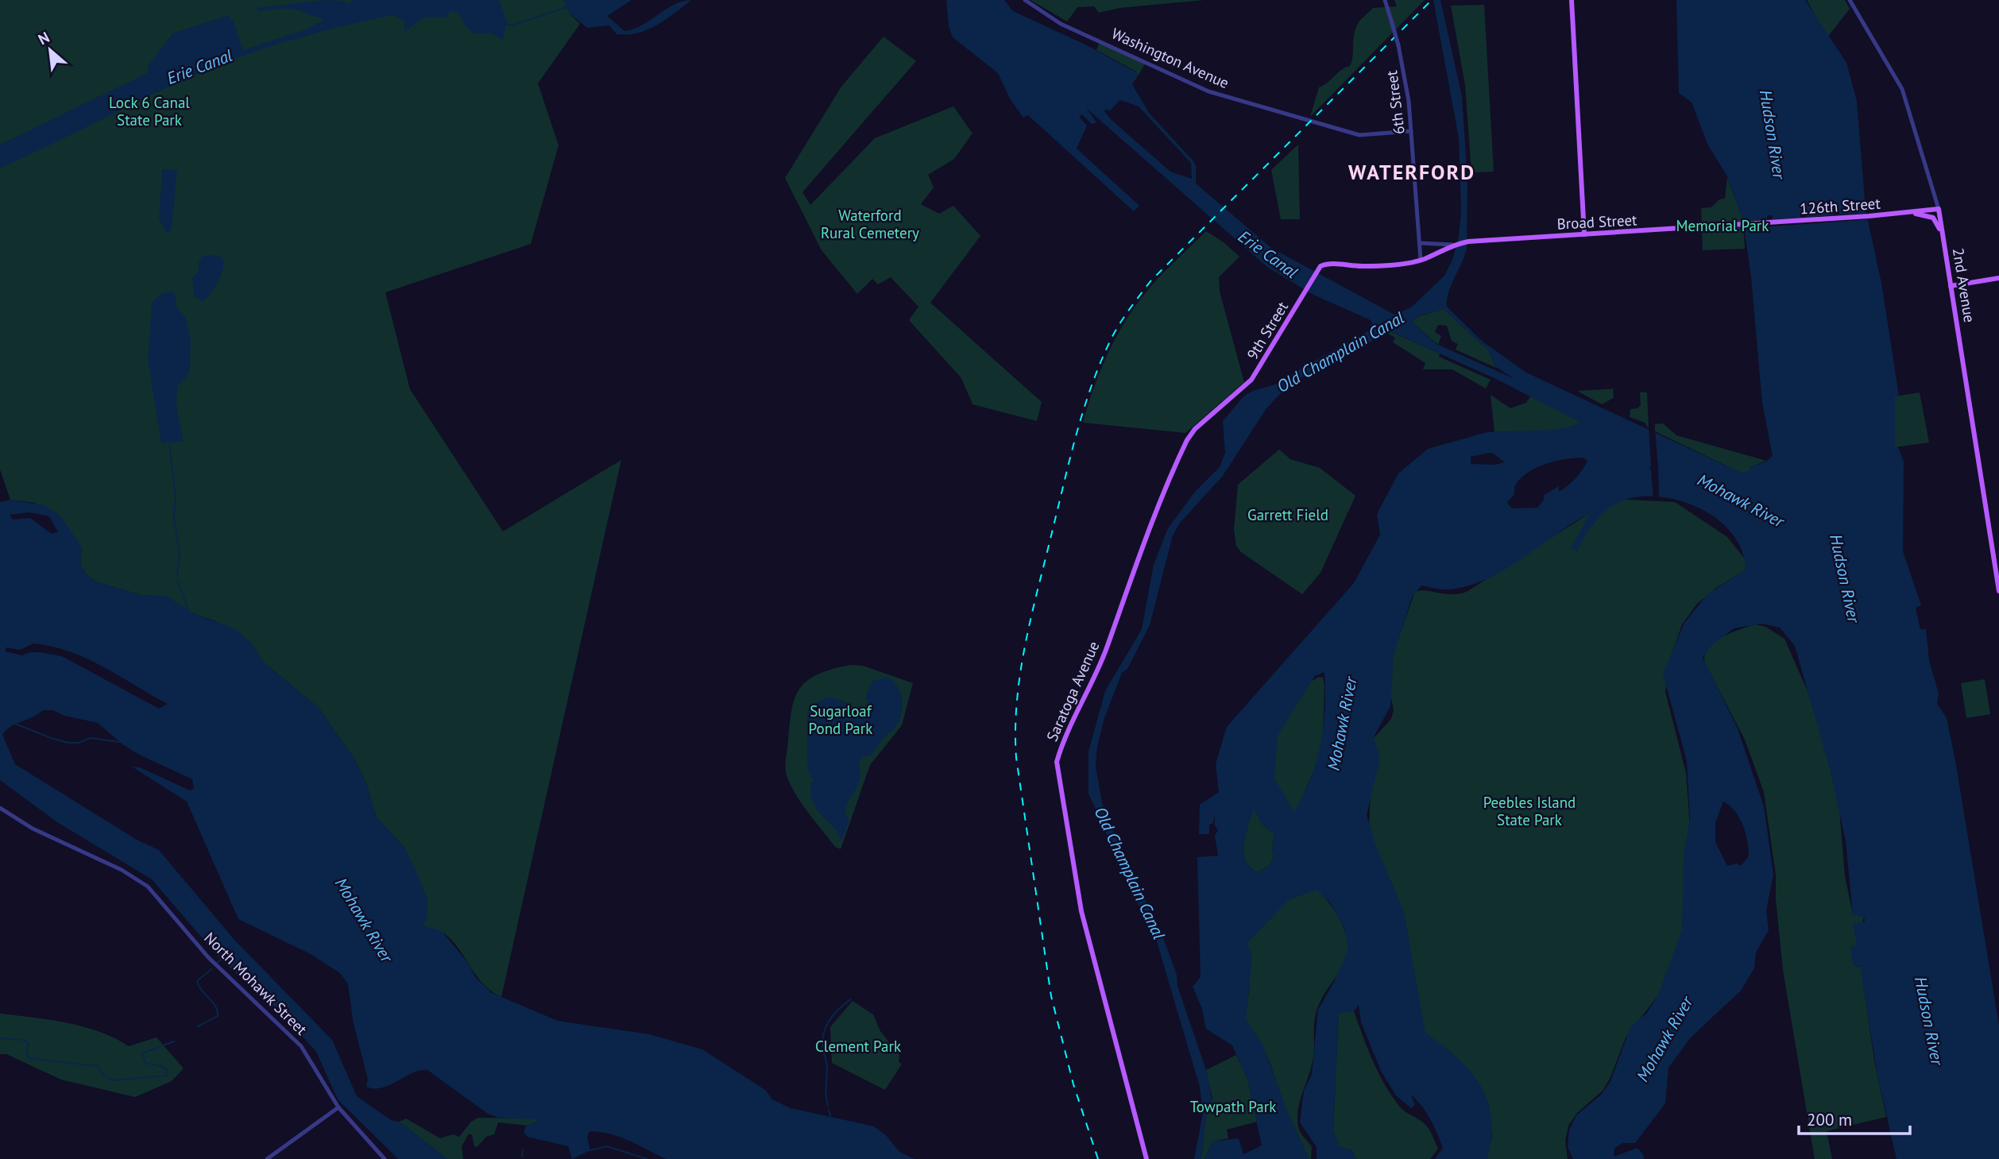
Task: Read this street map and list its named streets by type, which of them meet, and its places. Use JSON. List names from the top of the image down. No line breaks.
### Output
{"streets":{"main road":["126th Street","Broad Street","2nd Avenue","9th Street","Saratoga Avenue"],"street":["Washington Avenue","6th Street","North Mohawk Street"]},"crossings":[["Washington Avenue","6th Street"],["6th Street","Broad Street"],["126th Street","Broad Street"],["126th Street","2nd Avenue"],["Broad Street","9th Street"],["9th Street","Saratoga Avenue"]],"districts":["WATERFORD"],"water":["Erie Canal","Hudson River","Old Champlain Canal","Mohawk River"],"parks":["Lock 6 Canal State Park","Waterford Rural Cemetery","Memorial Park","Garrett Field","Sugarloaf Pond Park","Peebles Island State Park","Clement Park","Towpath Park"],"scale_bar":"200 m","north":"top left"}
